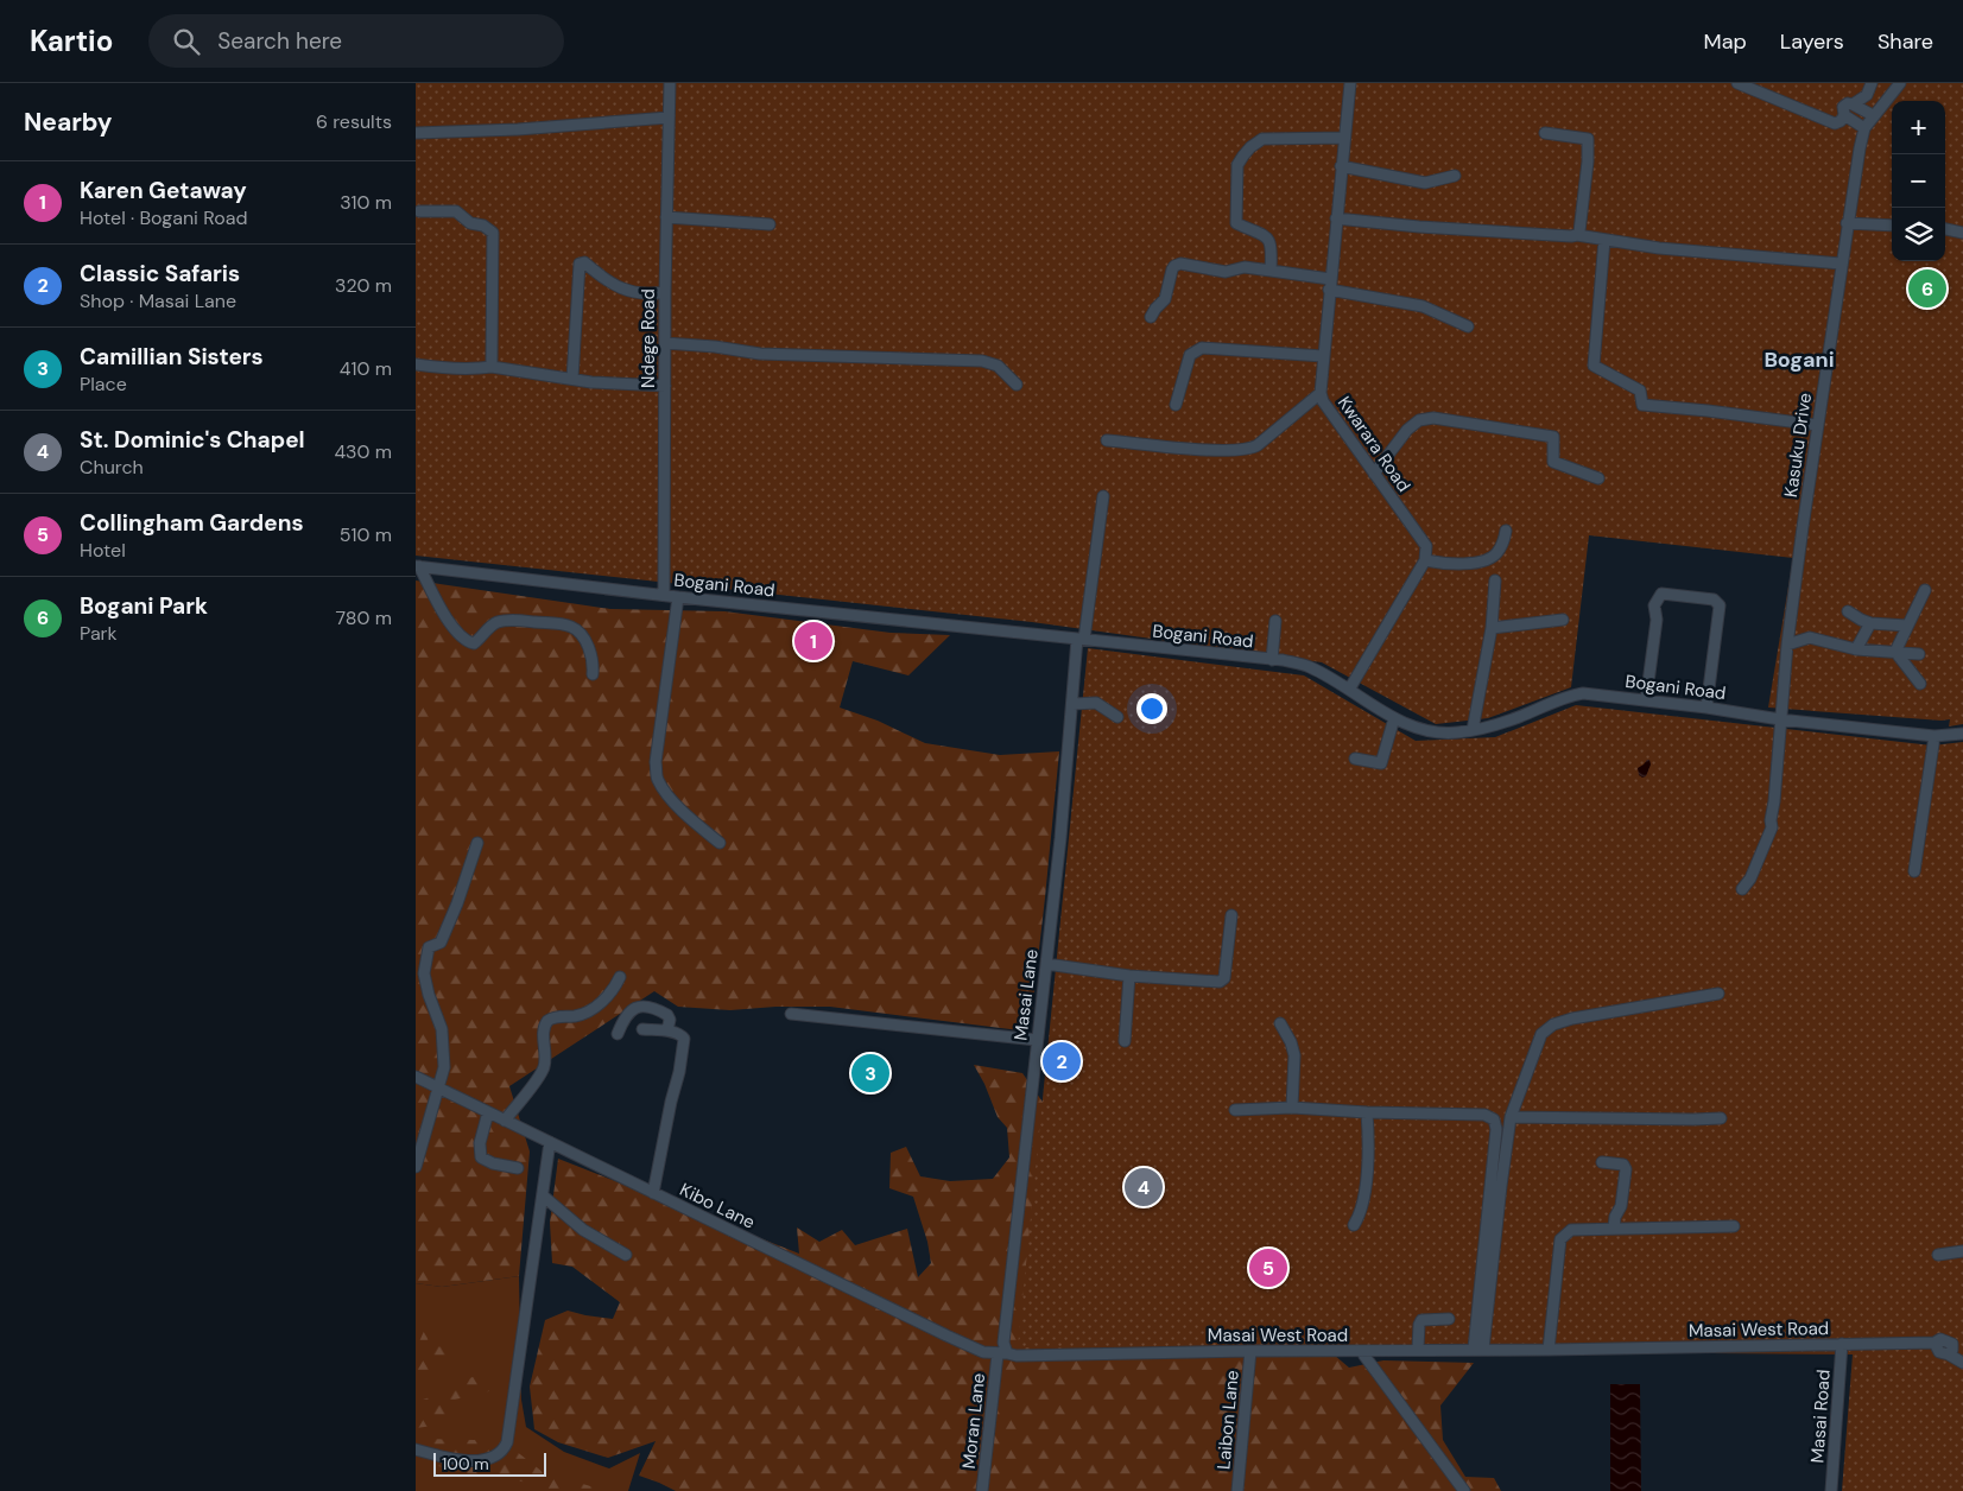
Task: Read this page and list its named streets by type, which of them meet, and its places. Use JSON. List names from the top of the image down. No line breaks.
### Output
{"streets":{"street":["Ndege Road","Kwarara Road","Kasuku Drive","Bogani Road","Masai Lane","Kibo Lane","Masai West Road","Masai Road","Laibon Lane","Moran Lane"]},"crossings":[["Ndege Road","Bogani Road"],["Kasuku Drive","Bogani Road"],["Bogani Road","Masai Lane"],["Masai Lane","Kibo Lane"],["Masai Lane","Masai West Road"],["Masai Lane","Moran Lane"],["Kibo Lane","Masai West Road"],["Kibo Lane","Moran Lane"],["Masai West Road","Masai Road"],["Masai West Road","Laibon Lane"],["Masai West Road","Moran Lane"]],"districts":["Bogani"],"scale_bar":"100 m","page":{"header":"Kartio","search":"Search here","nav":["Map","Layers","Share"],"heading":["Nearby","6 results"],"map_buttons":["+","−"],"list":[{"mark":"1","name":"Karen Getaway","note":"Hotel · Bogani Road","value":"310 m"},{"mark":"2","name":"Classic Safaris","note":"Shop · Masai Lane","value":"320 m"},{"mark":"3","name":"Camillian Sisters","note":"Place","value":"410 m"},{"mark":"4","name":"St. Dominic's Chapel","note":"Church","value":"430 m"},{"mark":"5","name":"Collingham Gardens","note":"Hotel","value":"510 m"},{"mark":"6","name":"Bogani Park","note":"Park","value":"780 m"}],"pins":["6","1","2","3","4","5"],"scale":"100 m"}}
